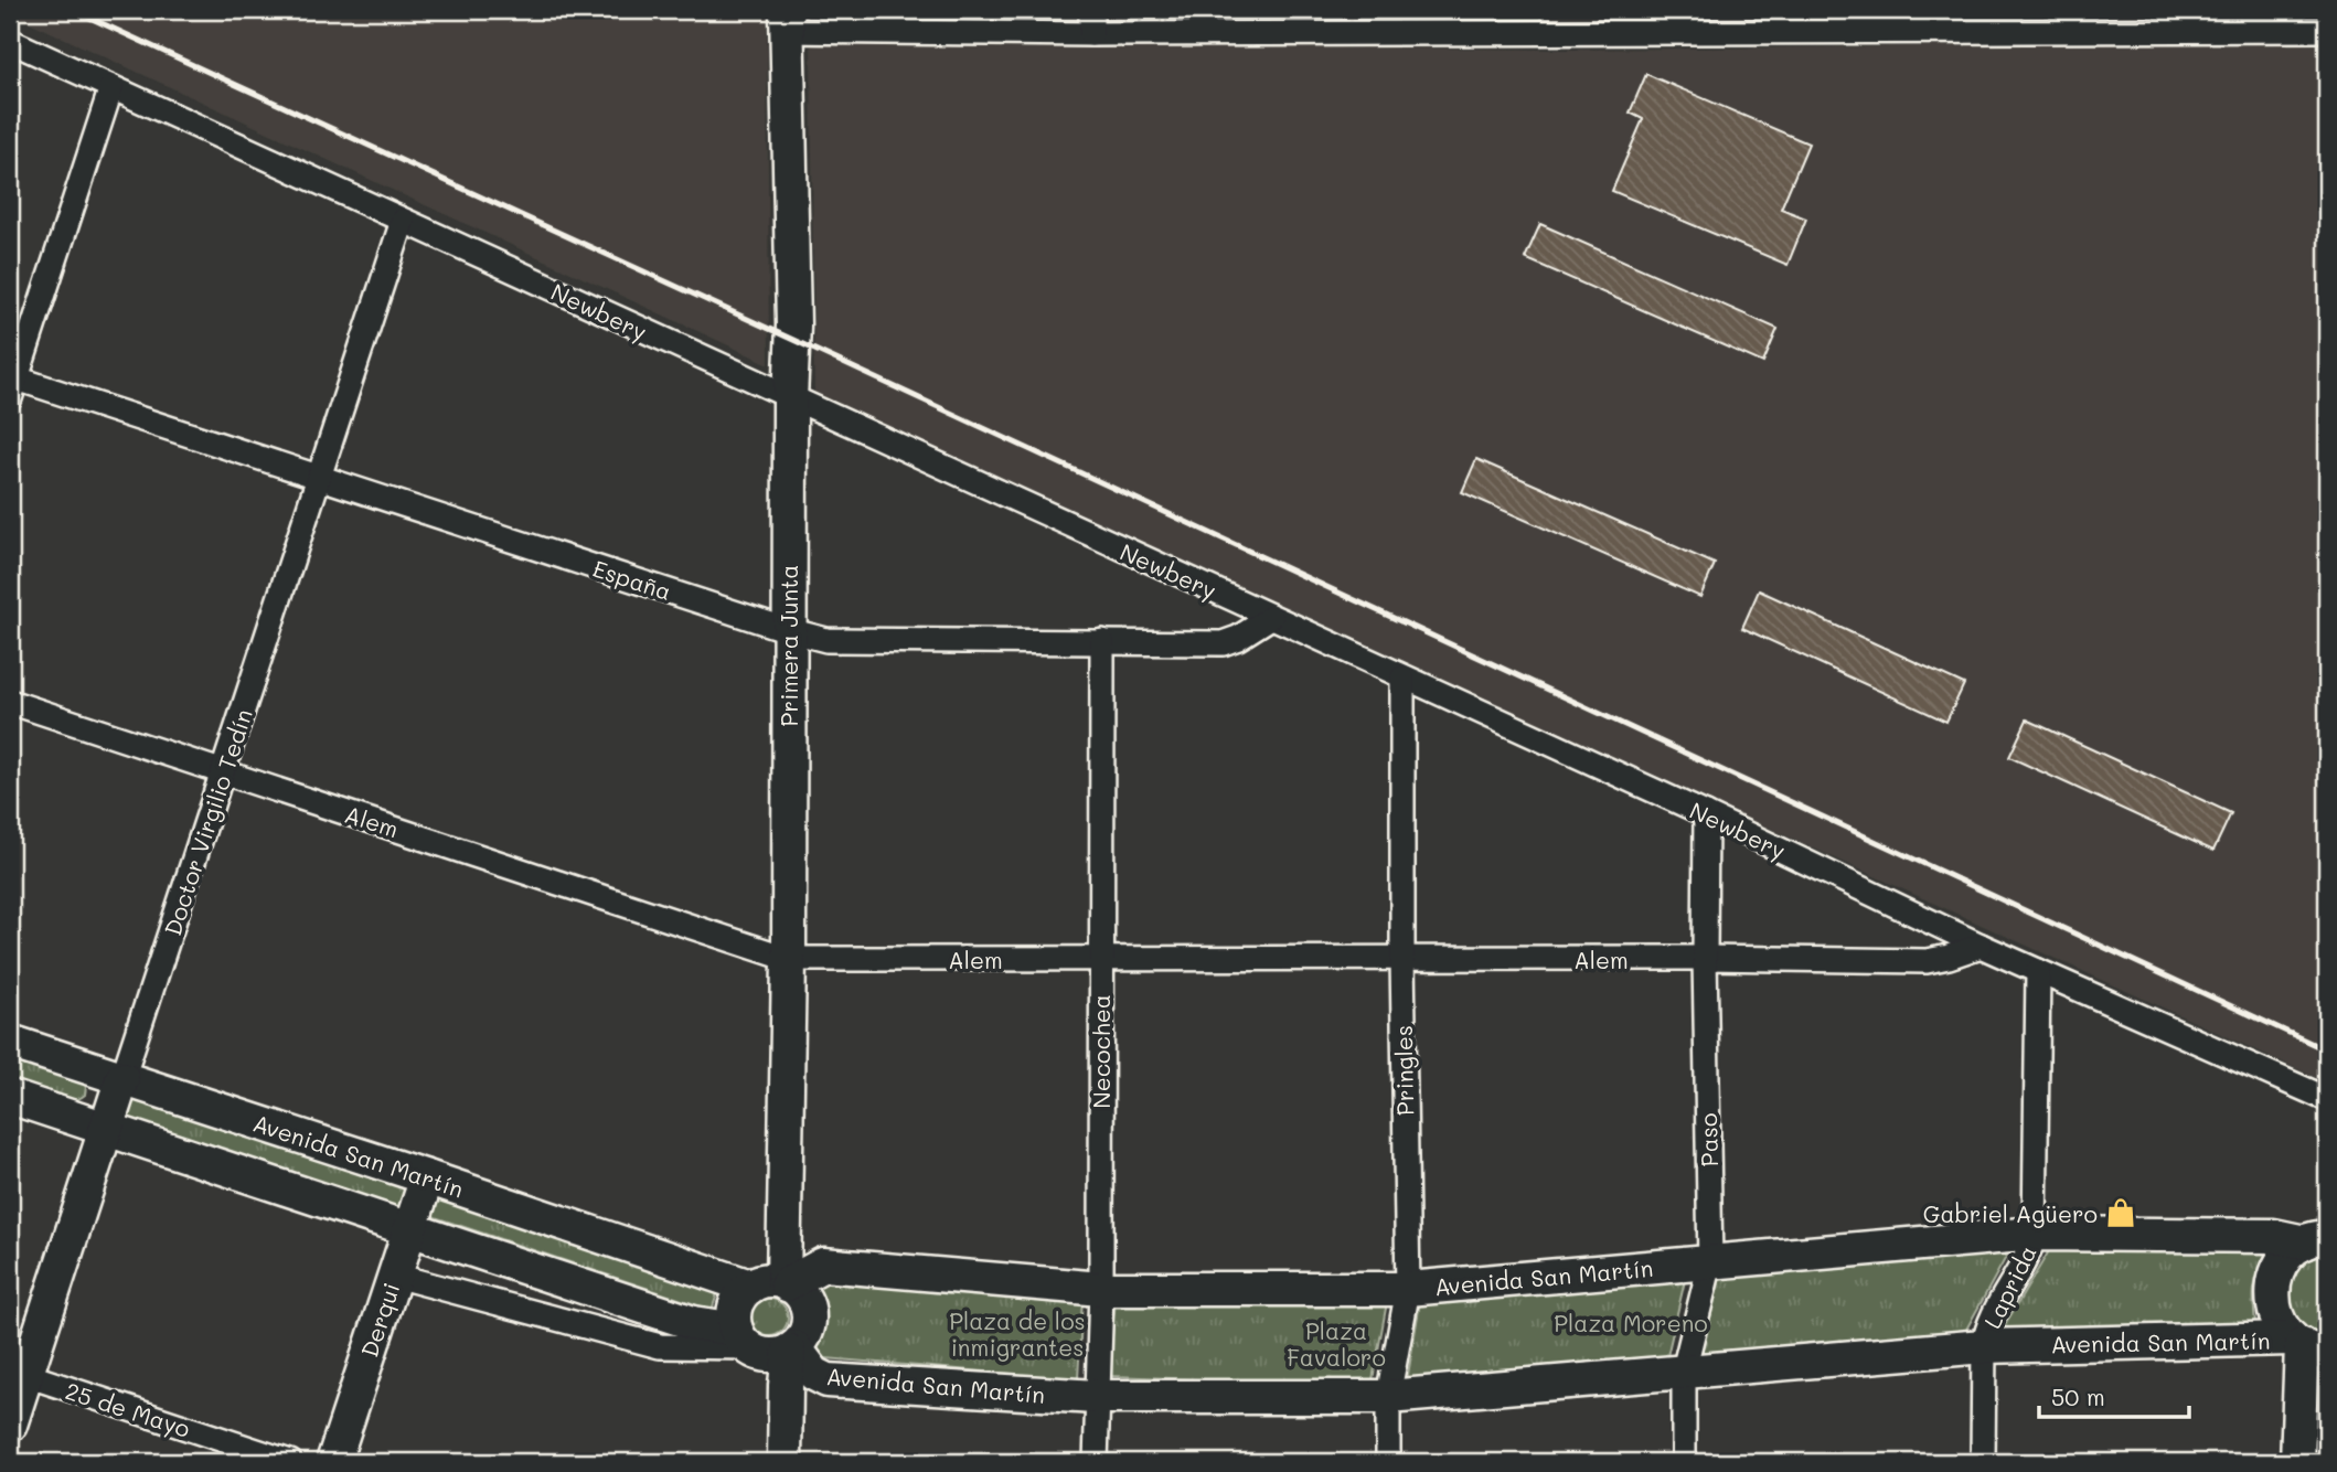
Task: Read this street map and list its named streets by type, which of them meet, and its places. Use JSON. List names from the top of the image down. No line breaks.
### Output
{"streets":{"main road":["Primera Junta","Doctor Virgilio Tedín","Avenida San Martín","Derqui"],"street":["Newbery","España","Alem","Necochea","Pringles","Paso","Laprida","25 de Mayo"]},"crossings":[["Newbery","España"],["Newbery","Primera Junta"],["Newbery","Alem"],["Newbery","Doctor Virgilio Tedín"],["Newbery","Pringles"],["Newbery","Paso"],["Newbery","Laprida"],["España","Primera Junta"],["España","Doctor Virgilio Tedín"],["España","Necochea"],["Primera Junta","Alem"],["Primera Junta","Avenida San Martín"],["Alem","Doctor Virgilio Tedín"],["Alem","Necochea"],["Alem","Pringles"],["Alem","Paso"],["Doctor Virgilio Tedín","Avenida San Martín"],["Doctor Virgilio Tedín","25 de Mayo"],["Necochea","Avenida San Martín"],["Pringles","Avenida San Martín"],["Paso","Avenida San Martín"],["Avenida San Martín","Laprida"],["Avenida San Martín","Derqui"]],"parks":["Plaza de los inmigrantes","Plaza Moreno","Plaza Favaloro"],"places":{"shop":["Gabriel Agüero"]},"scale_bar":"50 m"}
